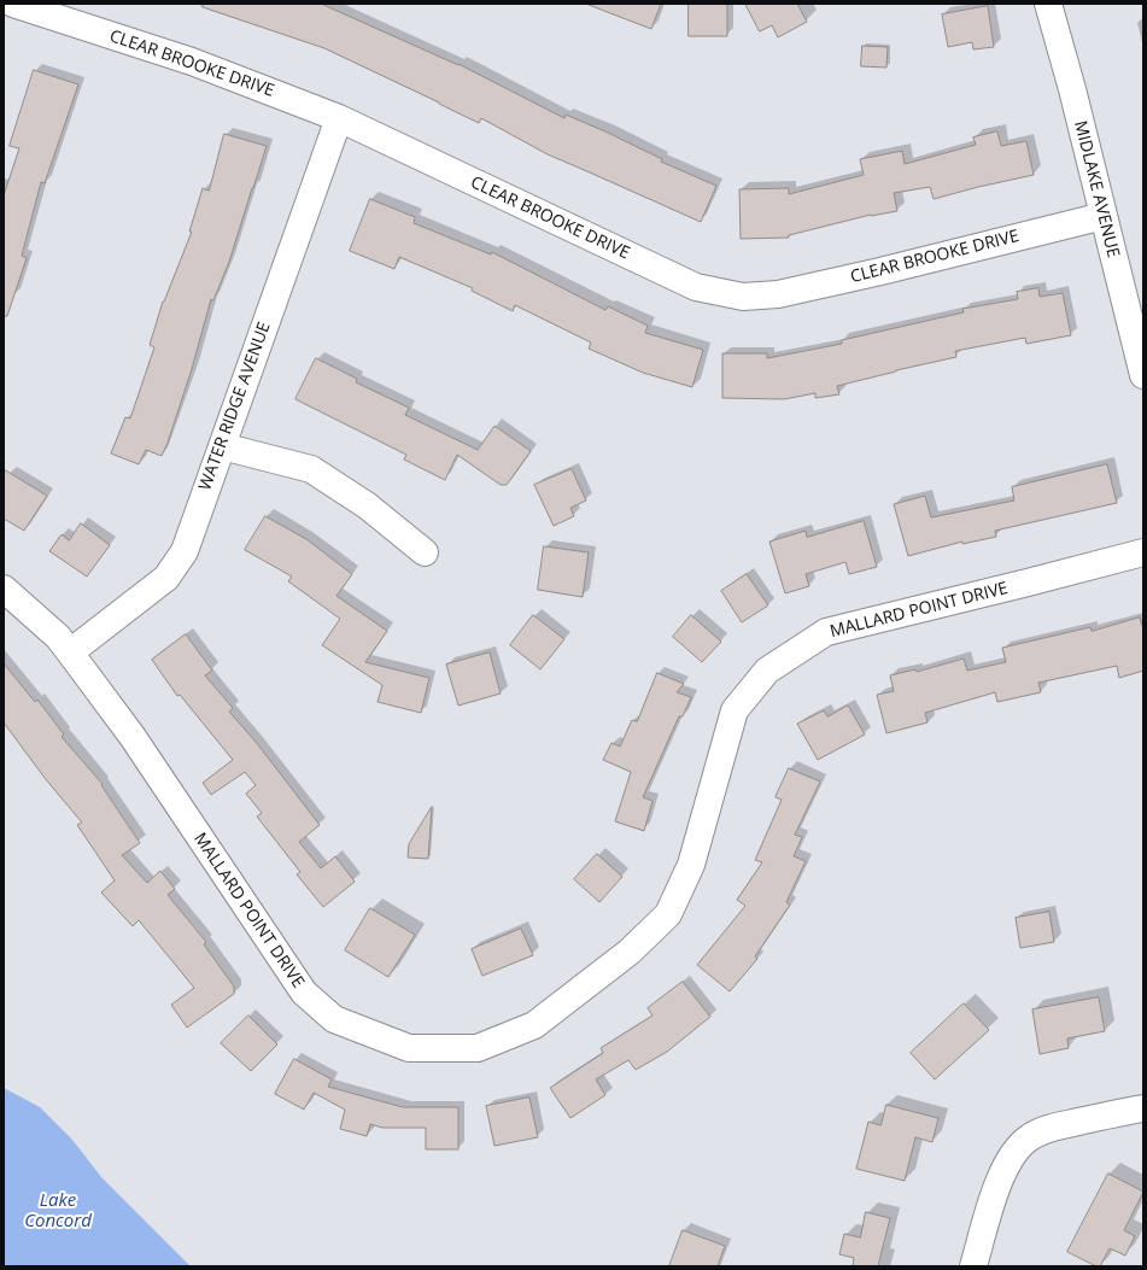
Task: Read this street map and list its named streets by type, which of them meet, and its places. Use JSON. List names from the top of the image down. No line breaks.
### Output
{"streets":{"street":["CLEAR BROOKE DRIVE","MIDLAKE AVENUE","WATER RIDGE AVENUE","MALLARD POINT DRIVE"]},"crossings":[["CLEAR BROOKE DRIVE","MIDLAKE AVENUE"],["CLEAR BROOKE DRIVE","WATER RIDGE AVENUE"],["WATER RIDGE AVENUE","MALLARD POINT DRIVE"]],"water":["Lake Concord"]}
